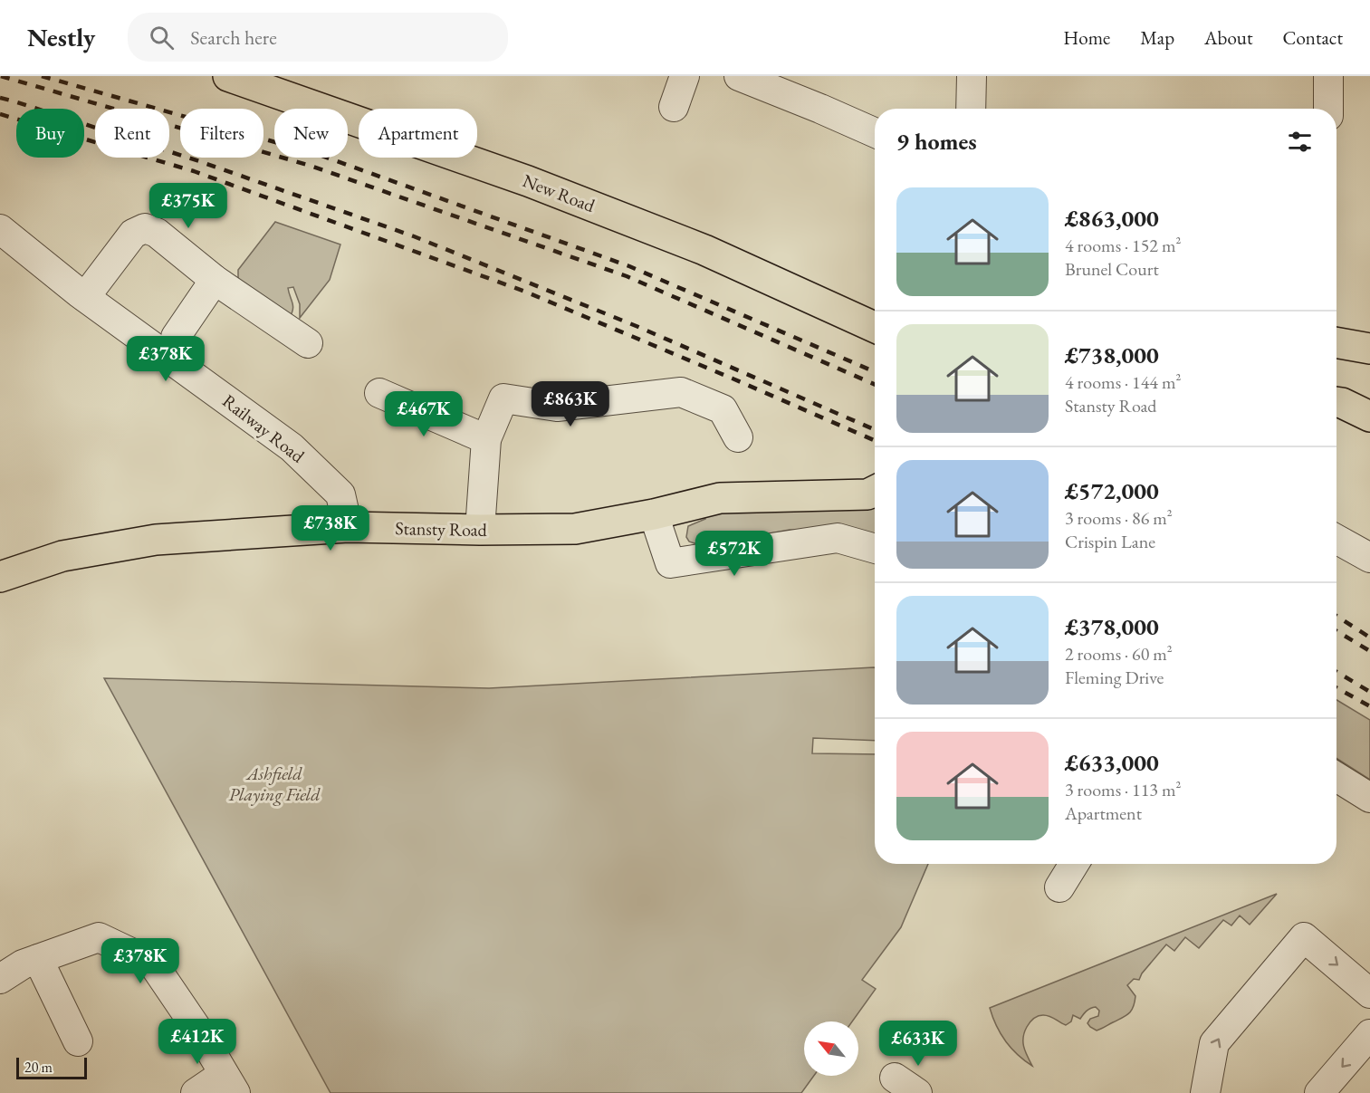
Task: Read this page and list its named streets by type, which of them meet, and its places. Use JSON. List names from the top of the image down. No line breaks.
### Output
{"streets":{"main road":["New Road","Stansty Road"],"street":["Railway Road"]},"crossings":[["Railway Road","Stansty Road"]],"parks":["Ashfield Playing Field"],"scale_bar":"20 m","north":"top left","page":{"header":"Nestly","search":"Search here","nav":["Home","Map","About","Contact"],"chip":["Buy","Rent","Filters","New","Apartment"],"heading":"9 homes","list":[{"name":"£863,000","note":"4 rooms · 152 m² · Brunel Court"},{"name":"£738,000","note":"4 rooms · 144 m² · Stansty Road"},{"name":"£572,000","note":"3 rooms · 86 m² · Crispin Lane"},{"name":"£378,000","note":"2 rooms · 60 m² · Fleming Drive"},{"name":"£633,000","note":"3 rooms · 113 m² · Apartment"}],"price":["£375K","£378K","£863K","£467K","£738K","£572K","£378K","£412K","£633K"],"scale":"20 m"}}
